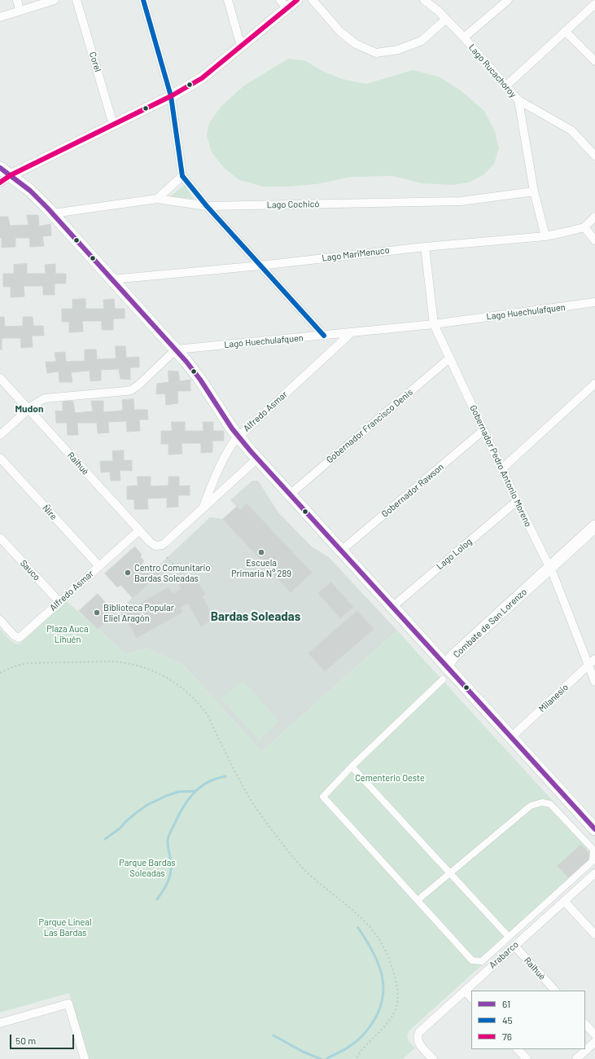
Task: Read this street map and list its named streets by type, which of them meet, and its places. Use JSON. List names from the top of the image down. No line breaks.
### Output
{"streets":{"main road":["Combate de San Lorenzo"],"street":["Corel","Lago Rucachoroy","Lago Cochicó","Lago MariMenuco","Lago Huechulafquen","Alfredo Asmar","Gobernador Francisco Denis","Raihué","Gobernador Pedro Antonio Moreno","Gobernador Rawson","Ñire","Lago Lolog","Sauco","Milanesio","Arabarco"]},"crossings":[["Lago Rucachoroy","Lago Cochicó"],["Lago Rucachoroy","Lago MariMenuco"],["Lago MariMenuco","Gobernador Pedro Antonio Moreno"],["Lago Huechulafquen","Alfredo Asmar"],["Lago Huechulafquen","Gobernador Pedro Antonio Moreno"],["Alfredo Asmar","Raihué"],["Alfredo Asmar","Ñire"],["Alfredo Asmar","Sauco"],["Gobernador Francisco Denis","Gobernador Pedro Antonio Moreno"],["Raihué","Arabarco"],["Gobernador Pedro Antonio Moreno","Gobernador Rawson"],["Gobernador Pedro Antonio Moreno","Lago Lolog"],["Gobernador Pedro Antonio Moreno","Combate de San Lorenzo"],["Gobernador Pedro Antonio Moreno","Milanesio"]],"districts":["Mudon","Bardas Soleadas"],"parks":["Plaza Auca Lihuén","Cementerio Oeste","Parque Bardas Soleadas","Parque Lineal Las Bardas"],"places":["Escuela Primaria N° 289","Centro Comunitario Bardas Soleadas","Biblioteca Popular Eliel Aragón"],"lines":["transit line 45","transit line 76","transit line 61"],"legend":["61","45","76"],"scale_bar":"50 m"}
